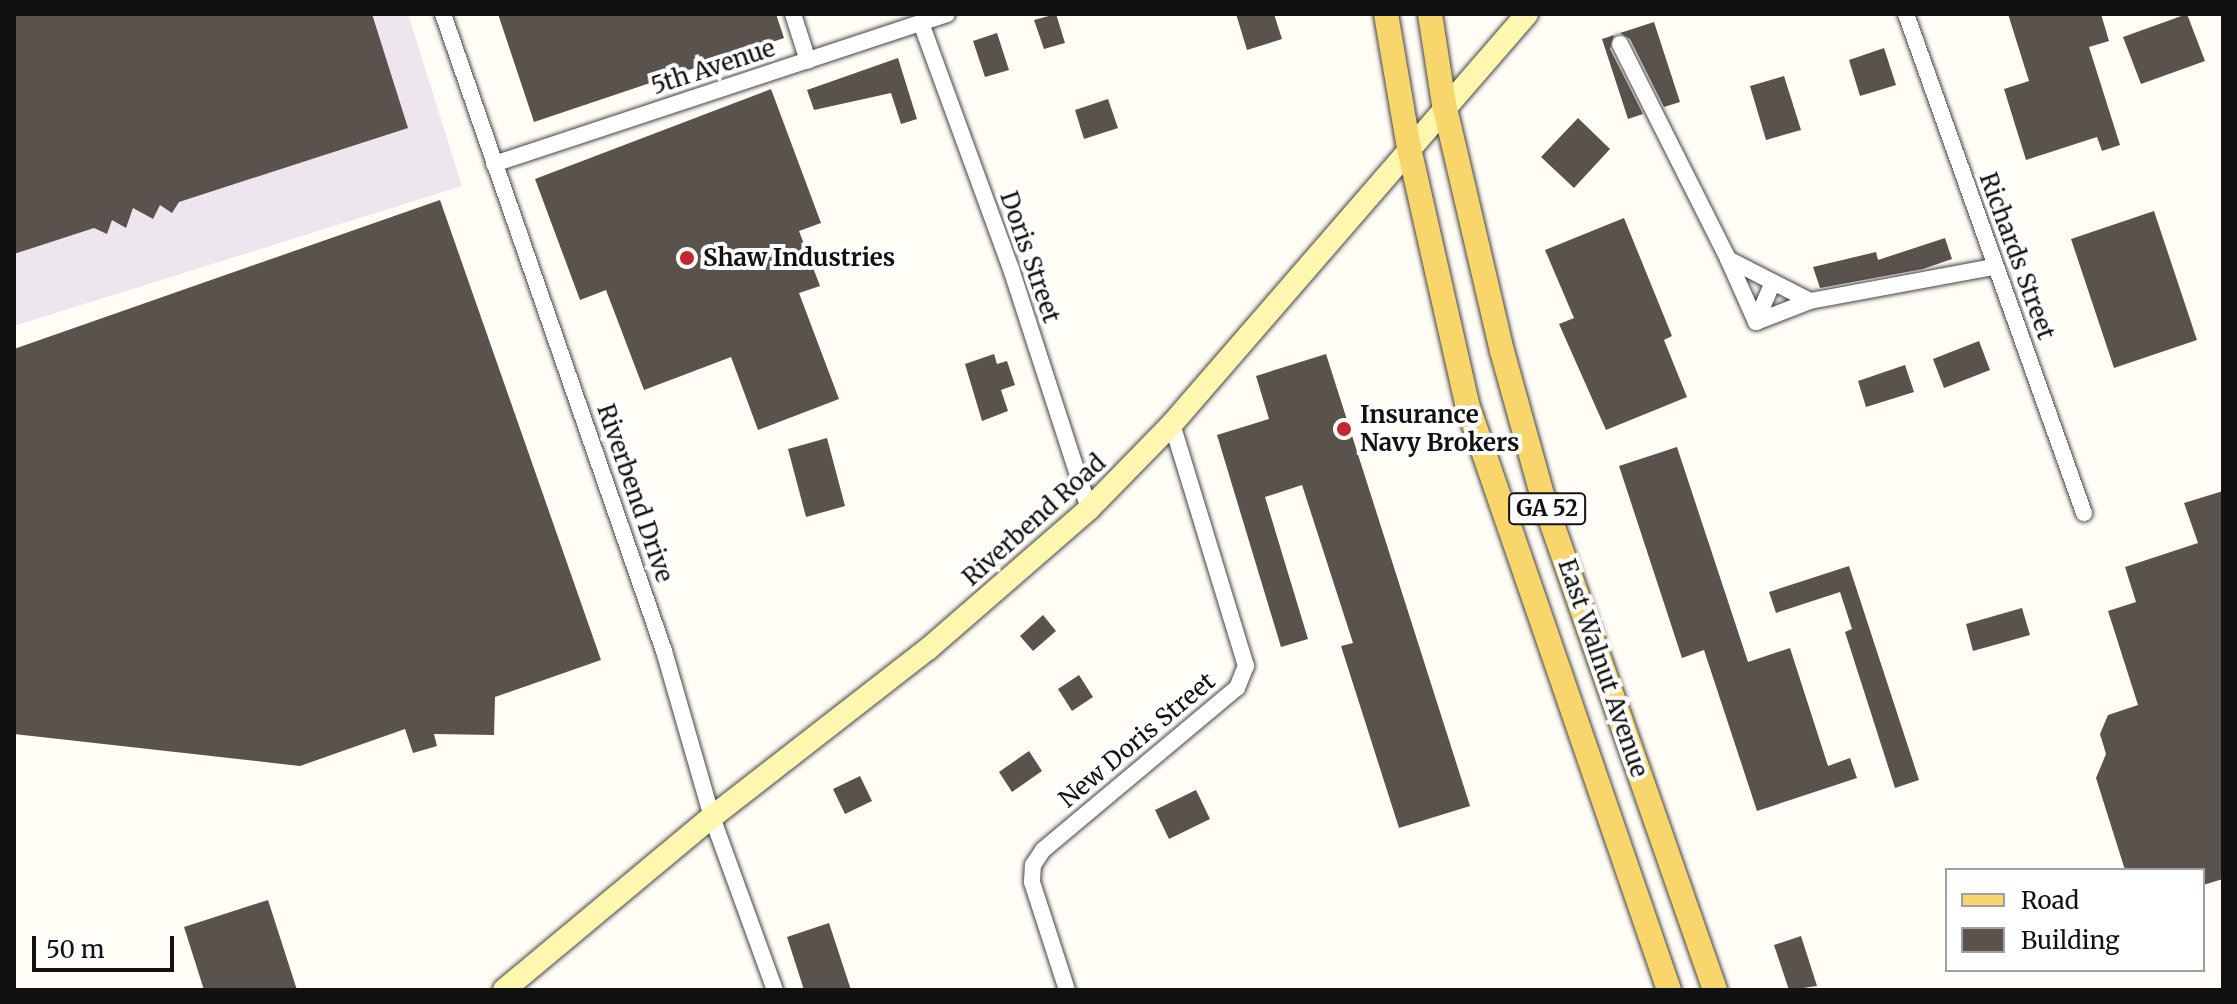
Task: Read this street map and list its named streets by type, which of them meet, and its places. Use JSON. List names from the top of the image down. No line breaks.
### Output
{"streets":{"main road":["GA 52","East Walnut Avenue"],"street":["5th Avenue","Richards Street","Doris Street","Riverbend Drive","Riverbend Road","New Doris Street"]},"crossings":[["5th Avenue","Doris Street"],["5th Avenue","Riverbend Drive"],["Doris Street","Riverbend Road"],["Riverbend Drive","Riverbend Road"],["Riverbend Road","East Walnut Avenue"],["Riverbend Road","New Doris Street"]],"places":["Shaw Industries","Insurance Navy Brokers"],"legend":["Road","Building"],"scale_bar":"50 m"}
